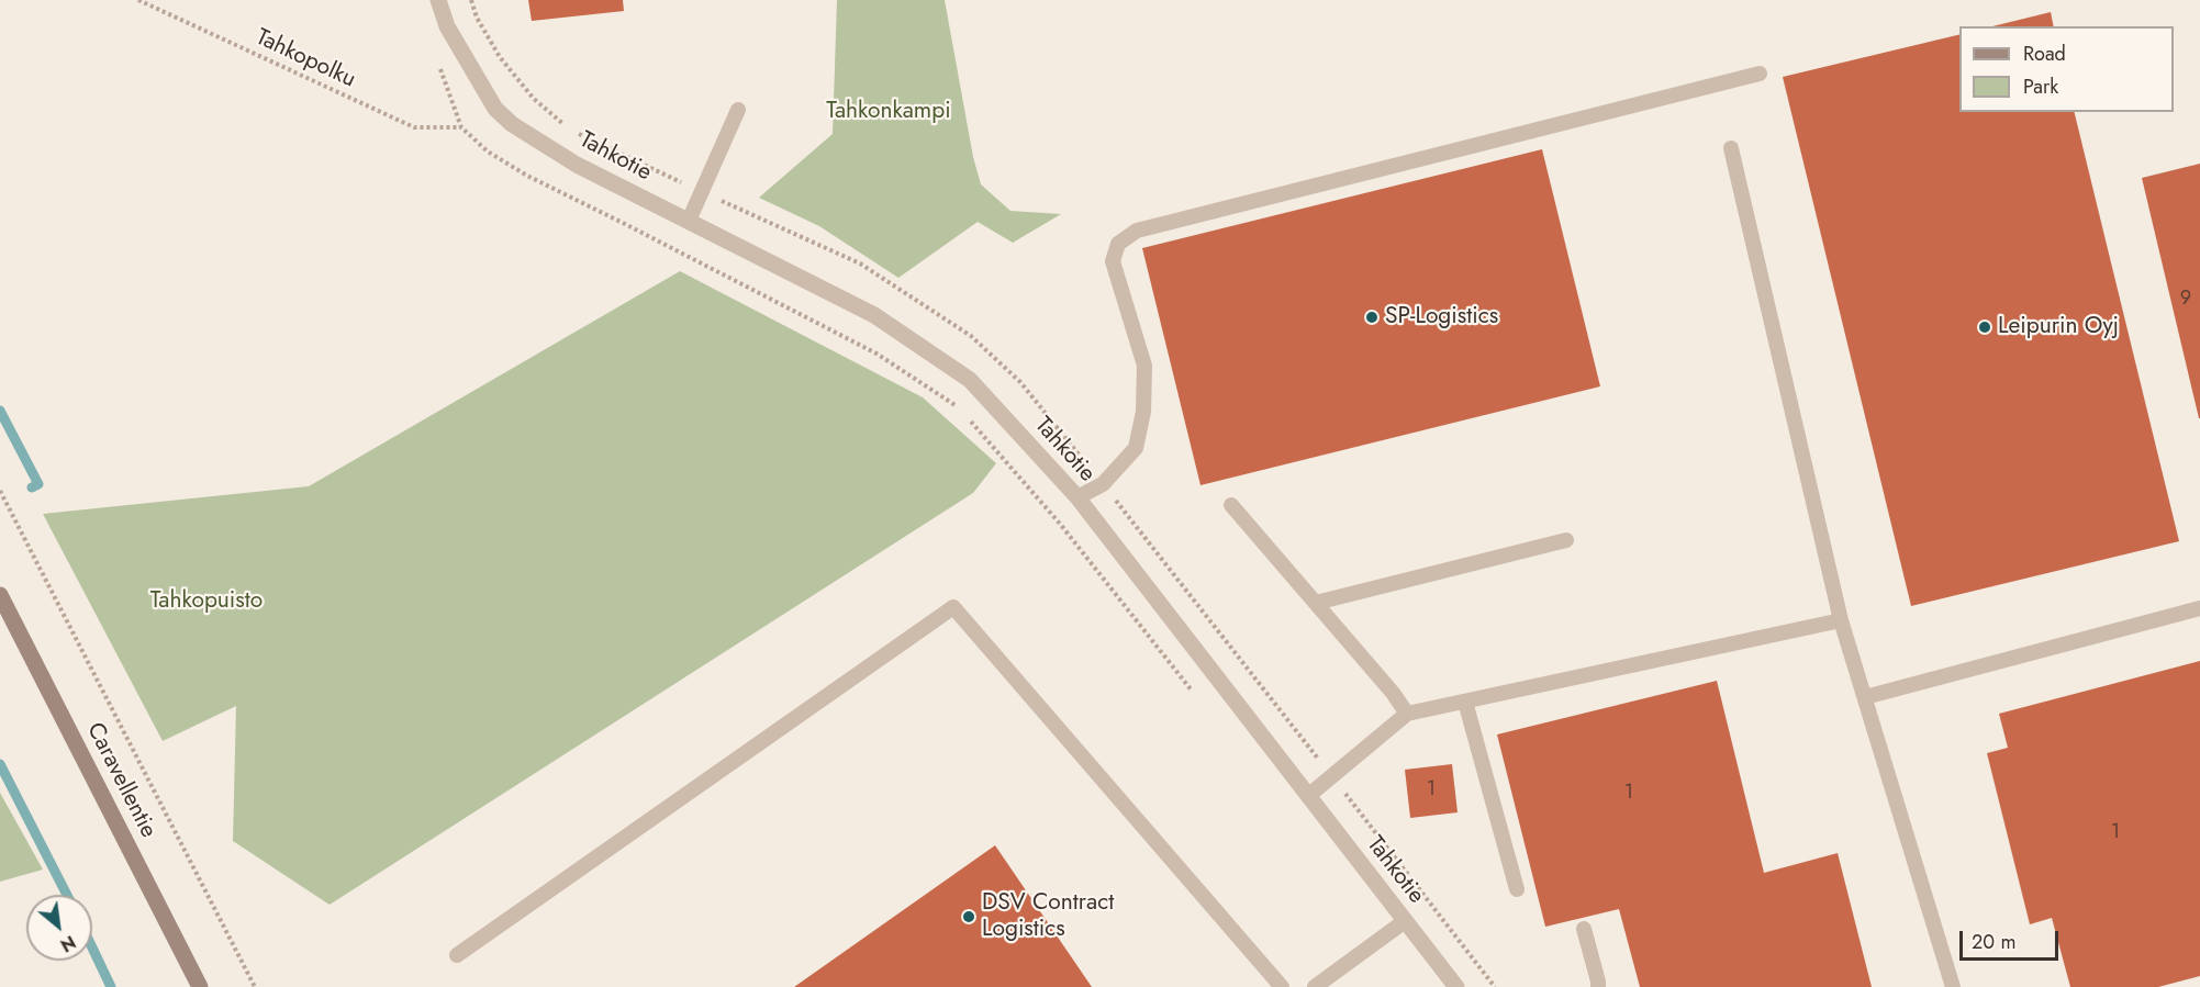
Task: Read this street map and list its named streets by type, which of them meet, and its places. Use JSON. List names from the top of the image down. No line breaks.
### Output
{"streets":{"main road":["Caravellentie"],"street":["Tahkotie"],"path":["Tahkopolku"]},"parks":["Tahkonkampi","Tahkopuisto"],"places":["SP-Logistics","Leipurin Oyj","DSV Contract Logistics"],"house_numbers":["9","1","1","1"],"legend":["Road","Park"],"scale_bar":"20 m","north":"bottom right"}
